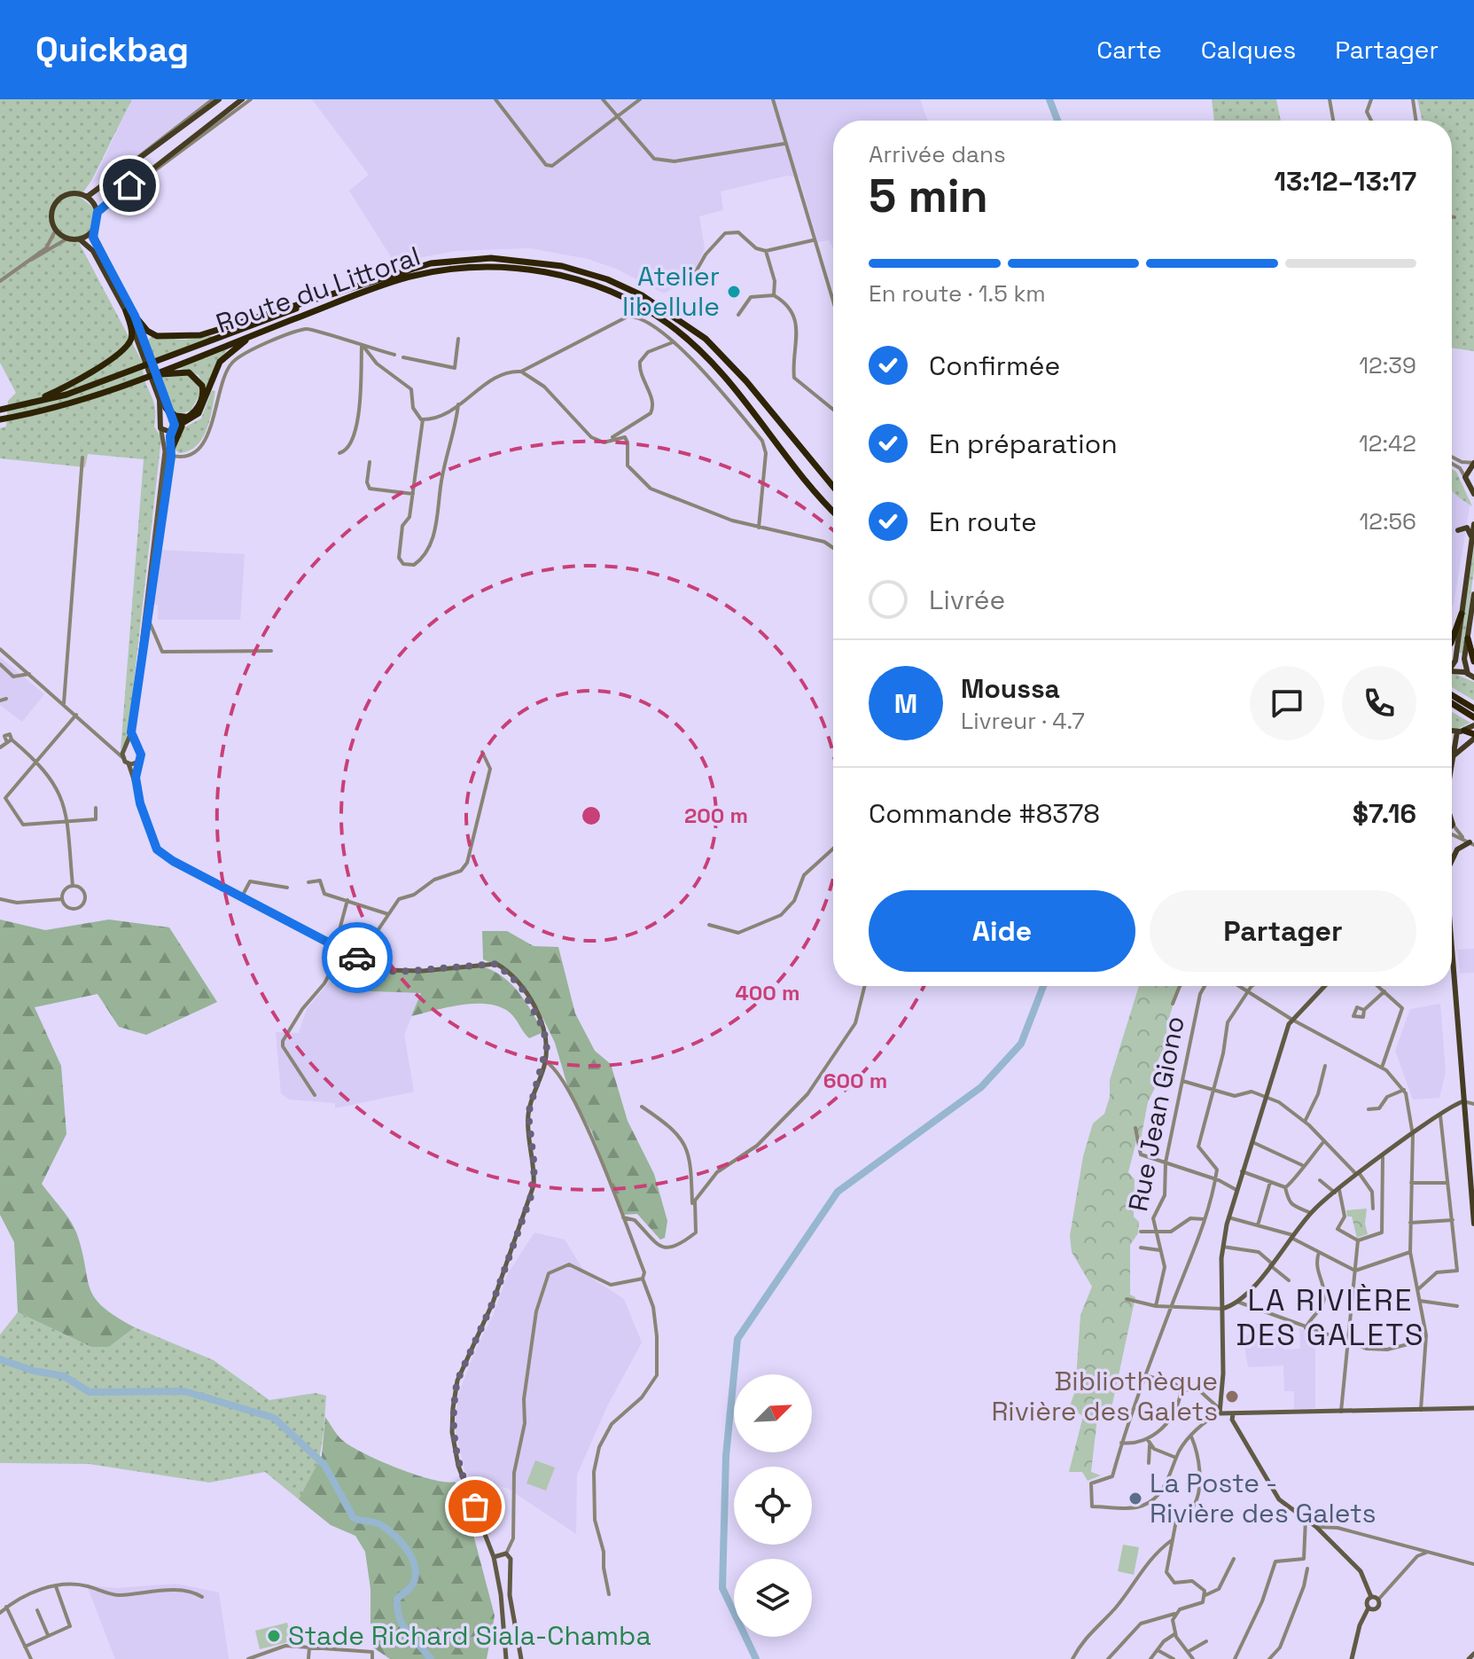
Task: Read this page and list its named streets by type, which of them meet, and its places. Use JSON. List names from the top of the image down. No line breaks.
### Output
{"streets":{"highway":["Route du Littoral"],"street":["Rue Jean Giono"]},"districts":["LA RIVIÈRE DES GALETS"],"places":["Atelier libellule","Bibliothèque Rivière des Galets","La Poste - Rivière des Galets","Stade Richard Siala-Chamba"],"north":"top right","page":{"header":"Quickbag","nav":["Carte","Calques","Partager"],"heading":["5 min","Arrivée dans","13:12–13:17"],"panel":["Moussa","Livreur · 4.7","Commande #8378","$7.16"],"bar":"En route · 1.5 km","list":[["Confirmée","12:39"],["En préparation","12:42"],["En route","12:56"],"Livrée"],"round":"M","buttons":["Aide","Partager"]},"rings":["200 m","400 m","600 m"]}
